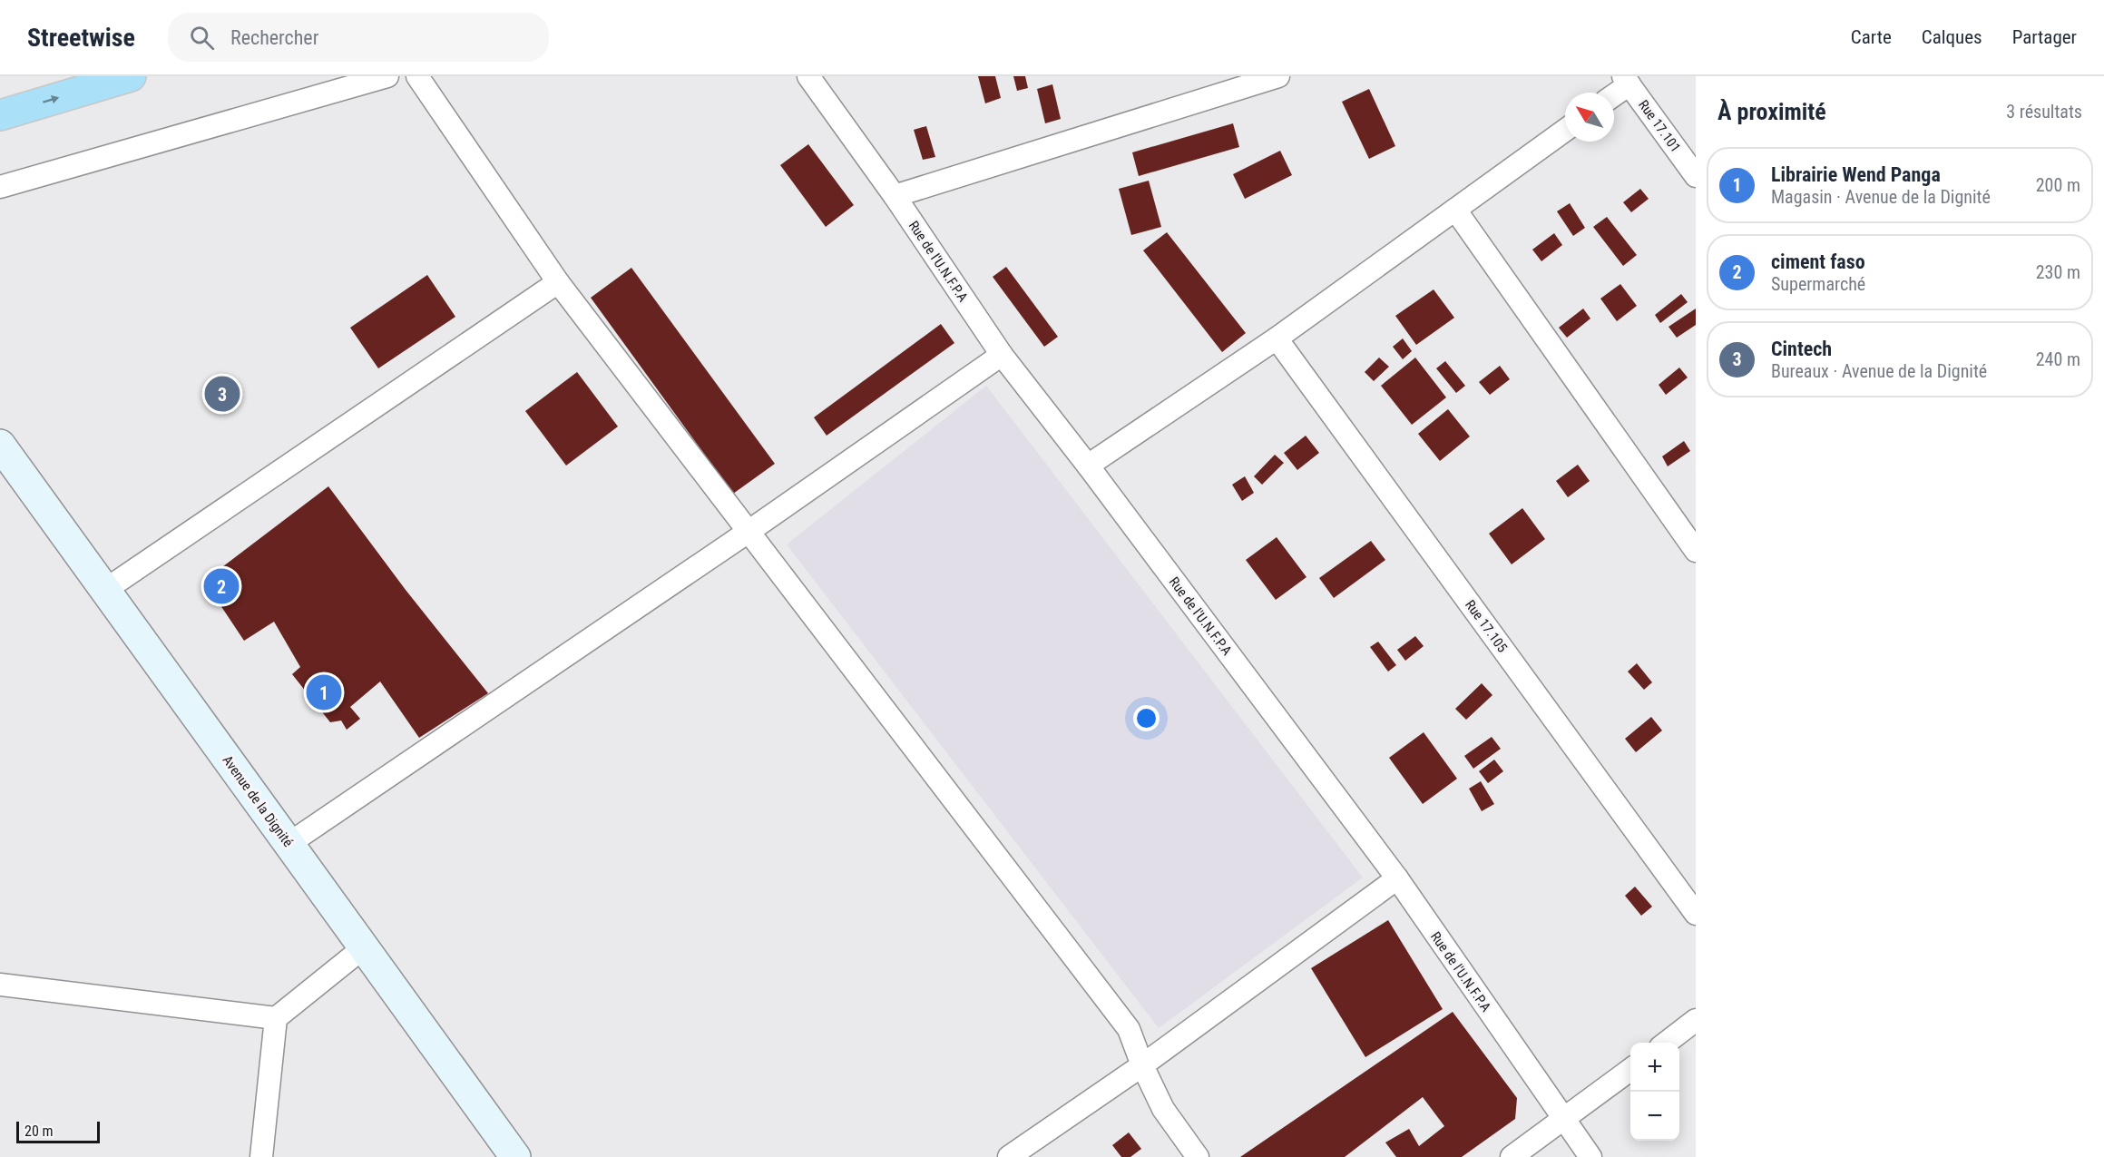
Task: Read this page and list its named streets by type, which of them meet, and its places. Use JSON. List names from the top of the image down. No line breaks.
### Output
{"streets":{"street":["Rue 17.101","Rue de l'U.N.F.P.A","Rue 17.105","Avenue de la Dignité"]},"scale_bar":"20 m","north":"top left","page":{"header":"Streetwise","search":"Rechercher","nav":["Carte","Calques","Partager"],"heading":["À proximité","3 résultats"],"list":[{"mark":"1","name":"Librairie Wend Panga","note":"Magasin · Avenue de la Dignité","value":"200 m"},{"mark":"2","name":"ciment faso","note":"Supermarché","value":"230 m"},{"mark":"3","name":"Cintech","note":"Bureaux · Avenue de la Dignité","value":"240 m"}],"pins":["3","2","1"],"map_buttons":["+","−"],"scale":"20 m"}}
